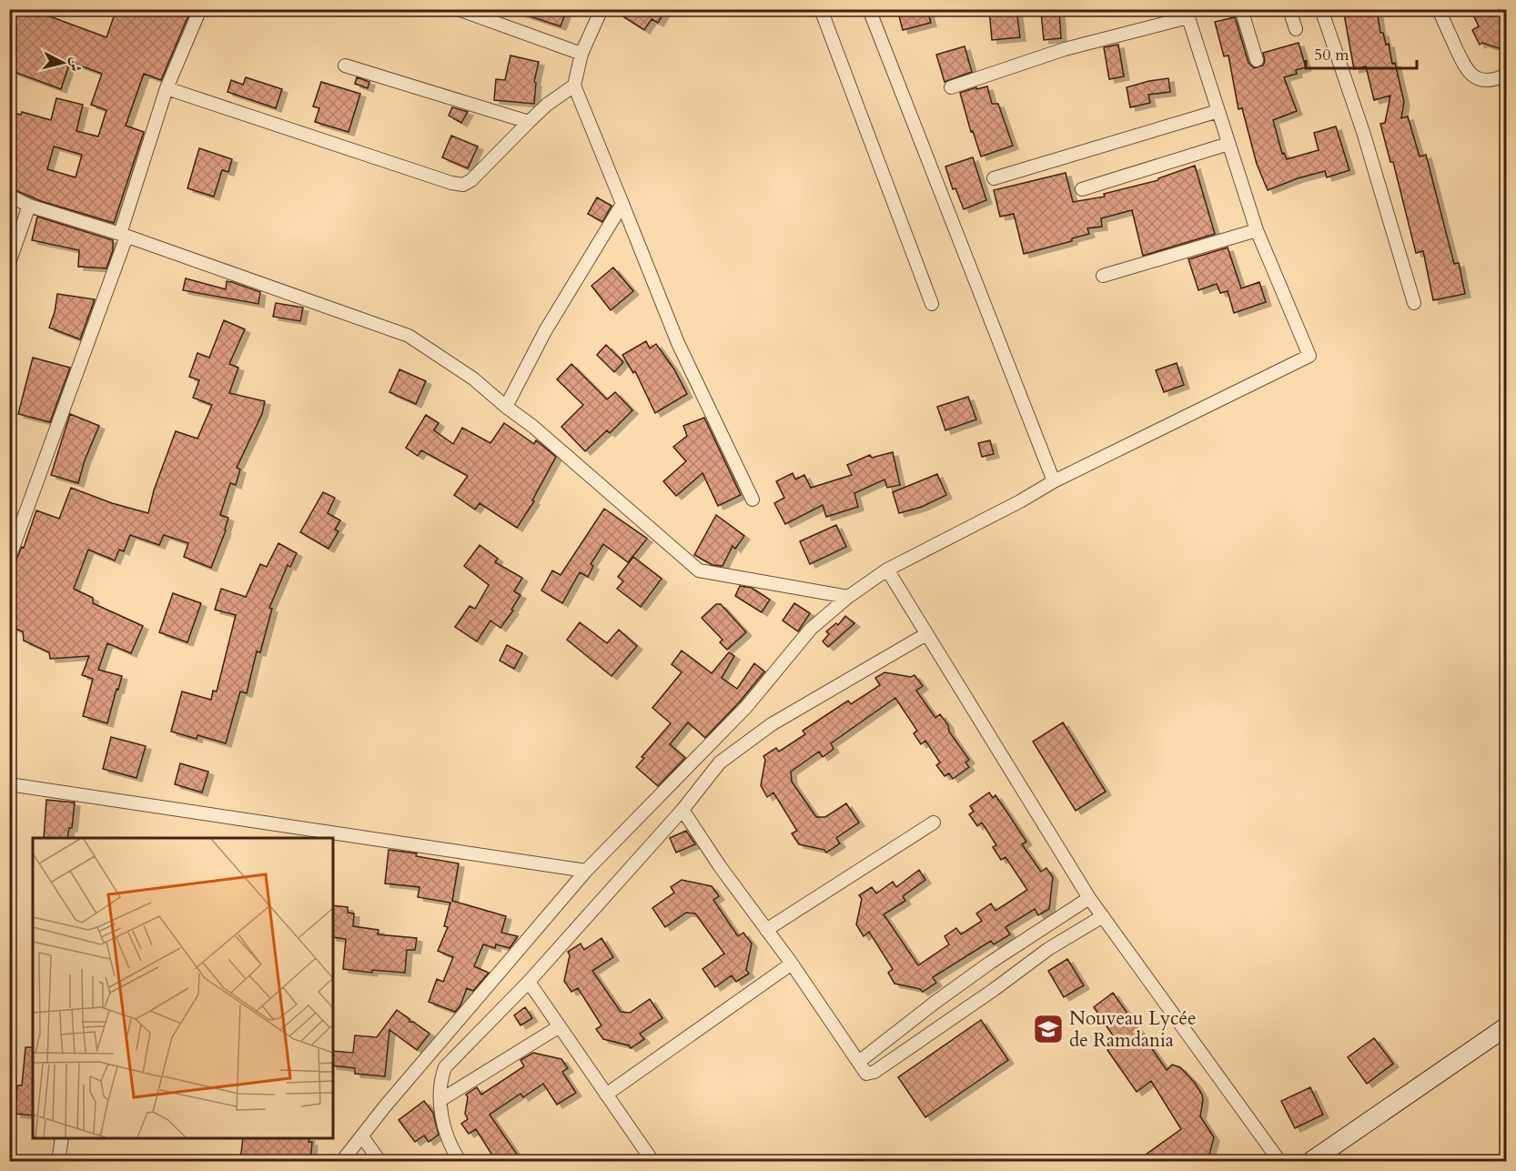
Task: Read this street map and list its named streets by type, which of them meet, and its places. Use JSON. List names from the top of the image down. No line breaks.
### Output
{"places":{"school or university":["Nouveau Lycée de Ramdania"]},"scale_bar":"50 m","north":"right"}
